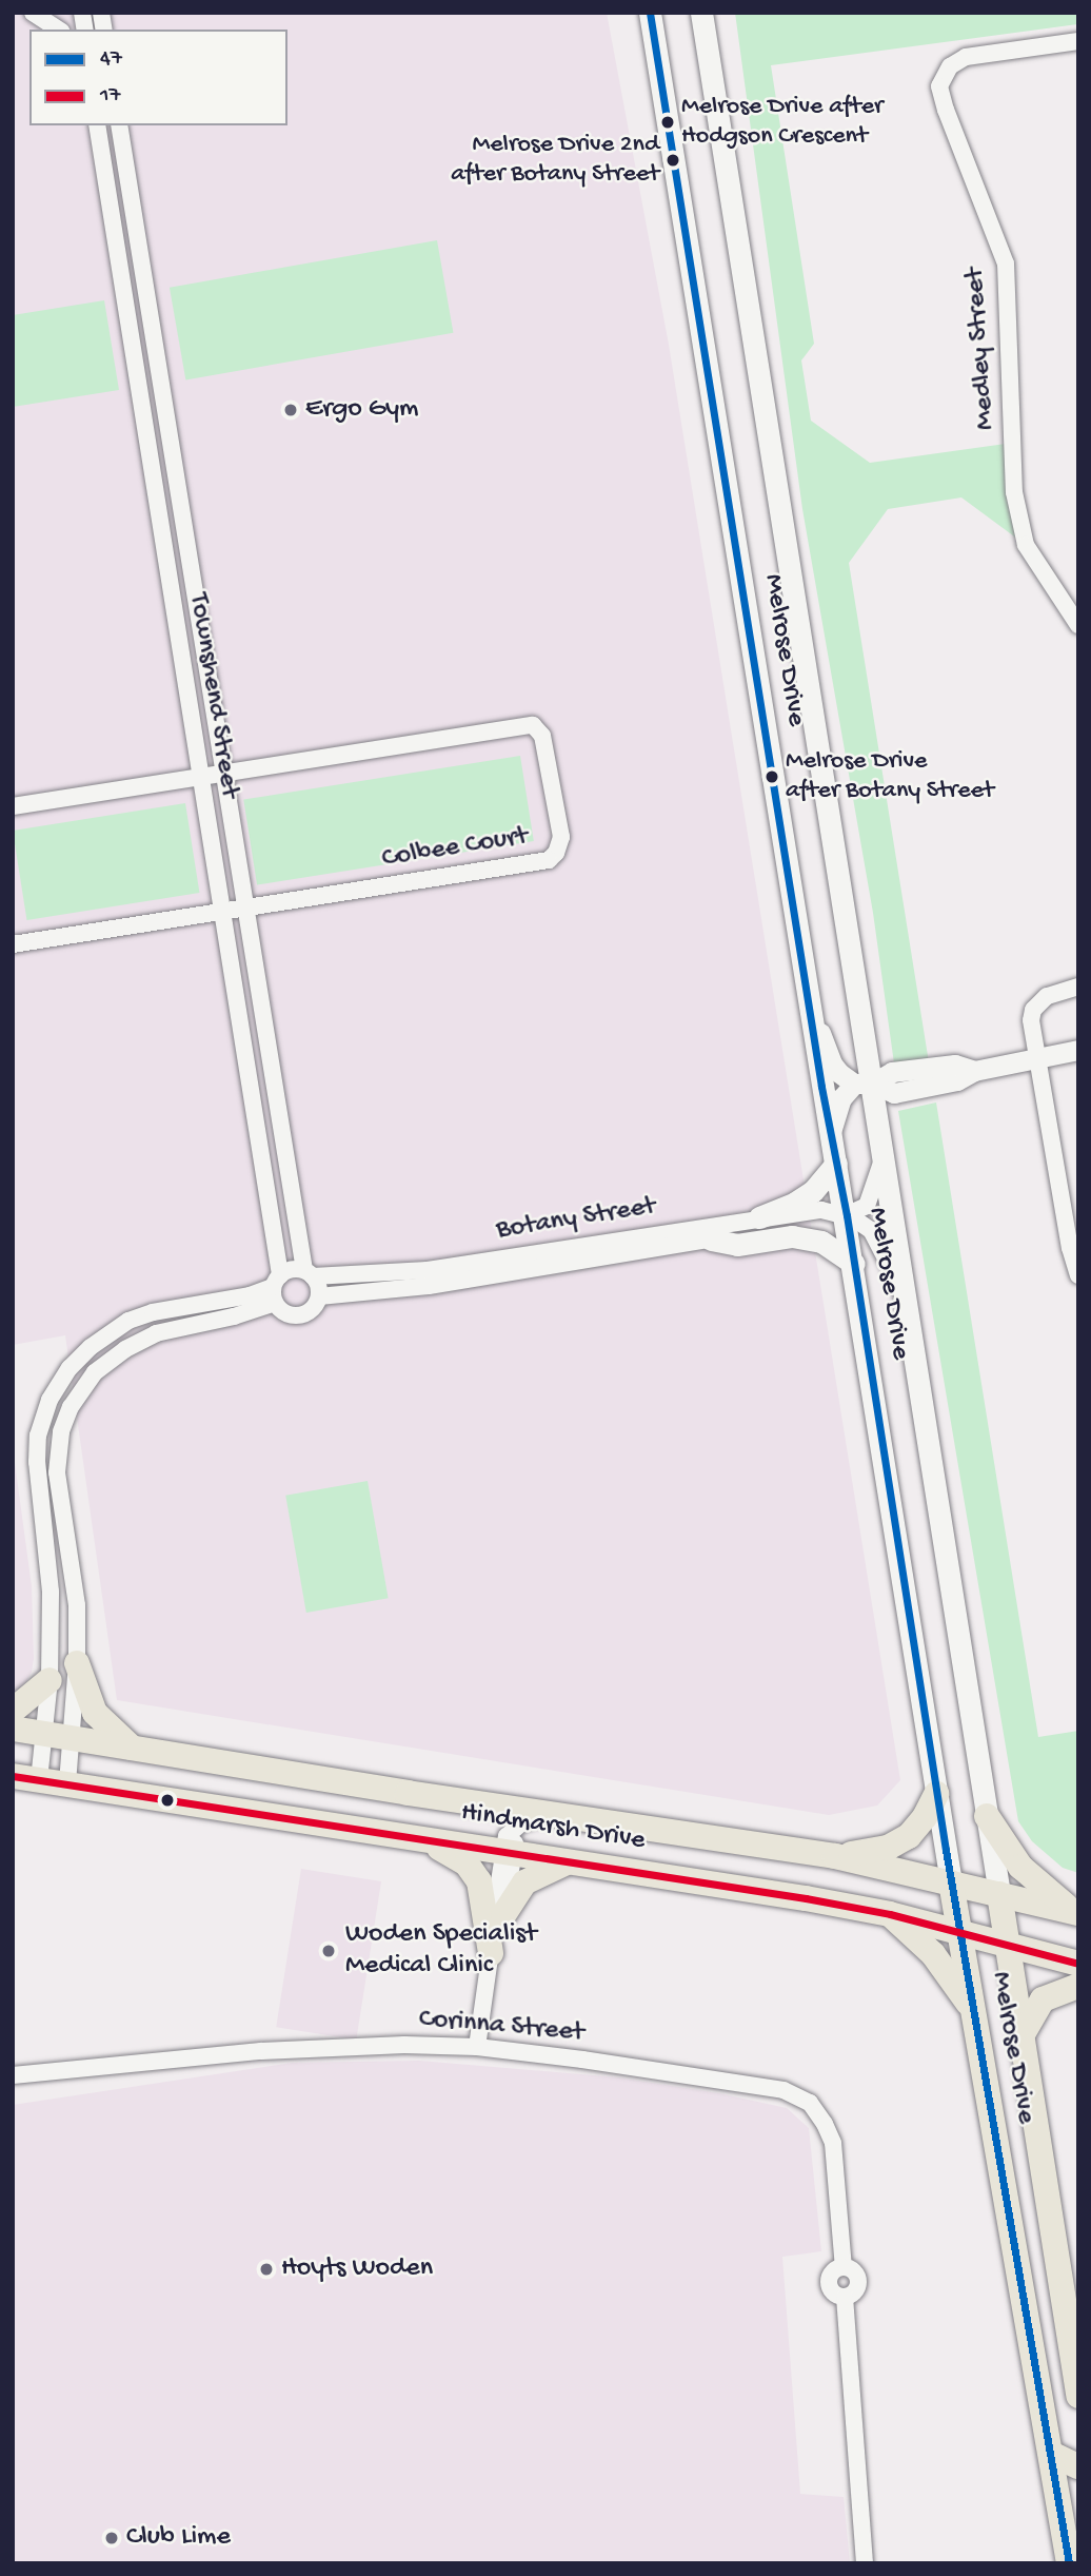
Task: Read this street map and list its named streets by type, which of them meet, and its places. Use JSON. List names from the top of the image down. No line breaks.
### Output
{"streets":{"main road":["Melrose Drive","Hindmarsh Drive"],"street":["Medley Street","Townshend Street","Colbee Court","Botany Street","Corinna Street"]},"crossings":[["Melrose Drive","Botany Street"],["Melrose Drive","Hindmarsh Drive"],["Townshend Street","Colbee Court"],["Townshend Street","Botany Street"]],"places":["Melrose Drive after Hodgson Crescent","Melrose Drive 2nd after Botany Street","Ergo Gym","Melrose Drive after Botany Street","Woden Specialist Medical Clinic","Hoyts Woden","Club Lime"],"lines":["transit line 47","transit line 17"],"legend":["47","17"]}
